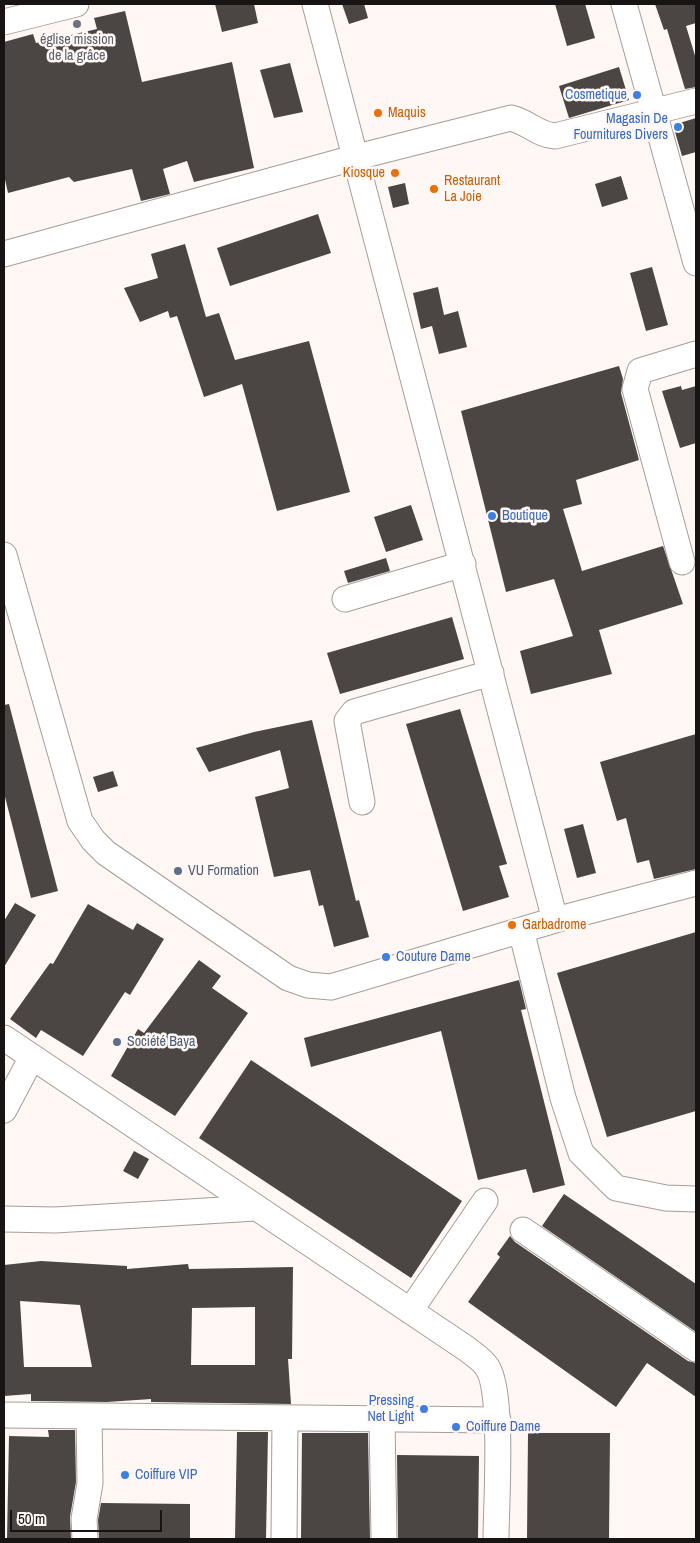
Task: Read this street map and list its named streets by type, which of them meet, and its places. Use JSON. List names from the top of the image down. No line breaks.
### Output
{"places":["église mission de la grâce","Cosmetique","Maquis","Magasin De Fournitures Divers","Kiosque","Restaurant La Joie","Boutique","VU Formation","Garbadrome","Couture Dame","Société Baya","Pressing Net Light","Coiffure Dame","Coiffure VIP"],"scale_bar":"50 m"}
